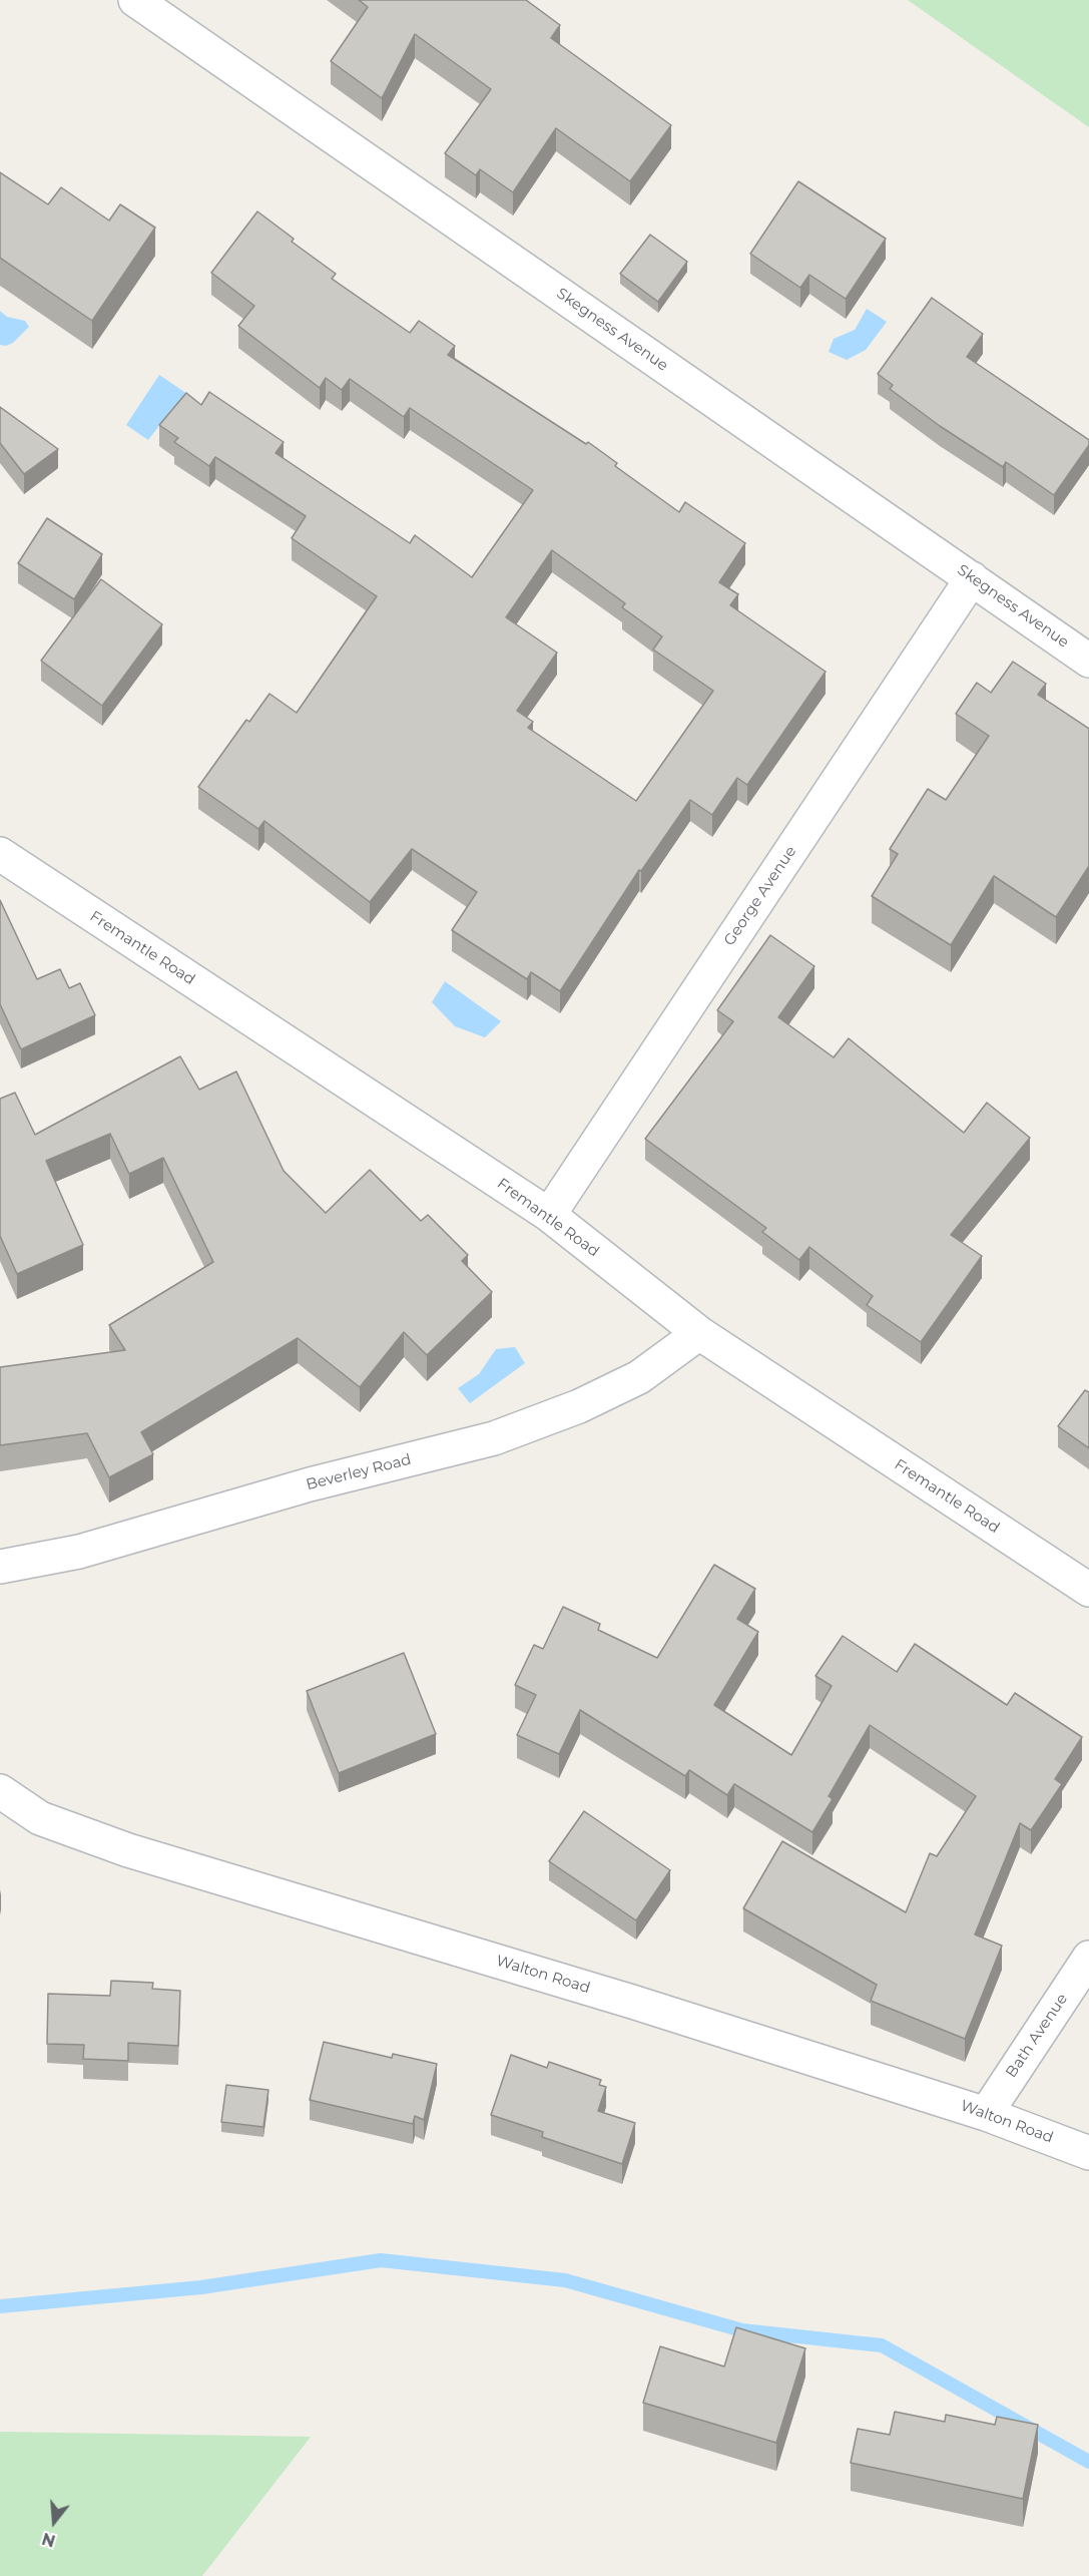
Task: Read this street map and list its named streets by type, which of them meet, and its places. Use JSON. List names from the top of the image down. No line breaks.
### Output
{"streets":{"street":["Skegness Avenue","George Avenue","Fremantle Road","Beverley Road","Walton Road","Bath Avenue"]},"crossings":[["Skegness Avenue","George Avenue"],["George Avenue","Fremantle Road"],["Fremantle Road","Beverley Road"],["Walton Road","Bath Avenue"]],"north":"bottom"}
